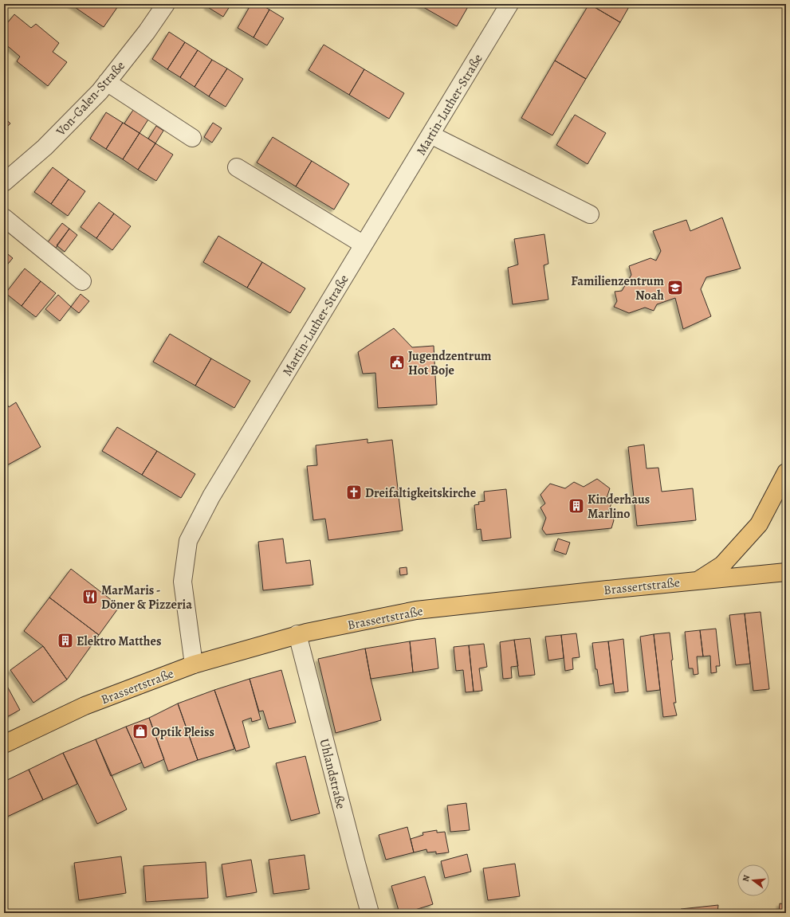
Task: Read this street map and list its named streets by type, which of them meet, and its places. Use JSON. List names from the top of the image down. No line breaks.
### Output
{"streets":{"main road":["Brassertstraße"],"street":["Von-Galen-Straße","Martin-Luther-Straße","Uhlandstraße"]},"crossings":[["Martin-Luther-Straße","Brassertstraße"],["Brassertstraße","Uhlandstraße"]],"places":{"school or university":["Familienzentrum Noah"],"public building":["Jugendzentrum Hot Boje"],"church":["Dreifaltigkeitskirche"],"building":["Kinderhaus Marlino","Elektro Matthes"],"restaurant":["MarMaris - Döner & Pizzeria"],"shop":["Optik Pleiss"]},"north":"left"}
